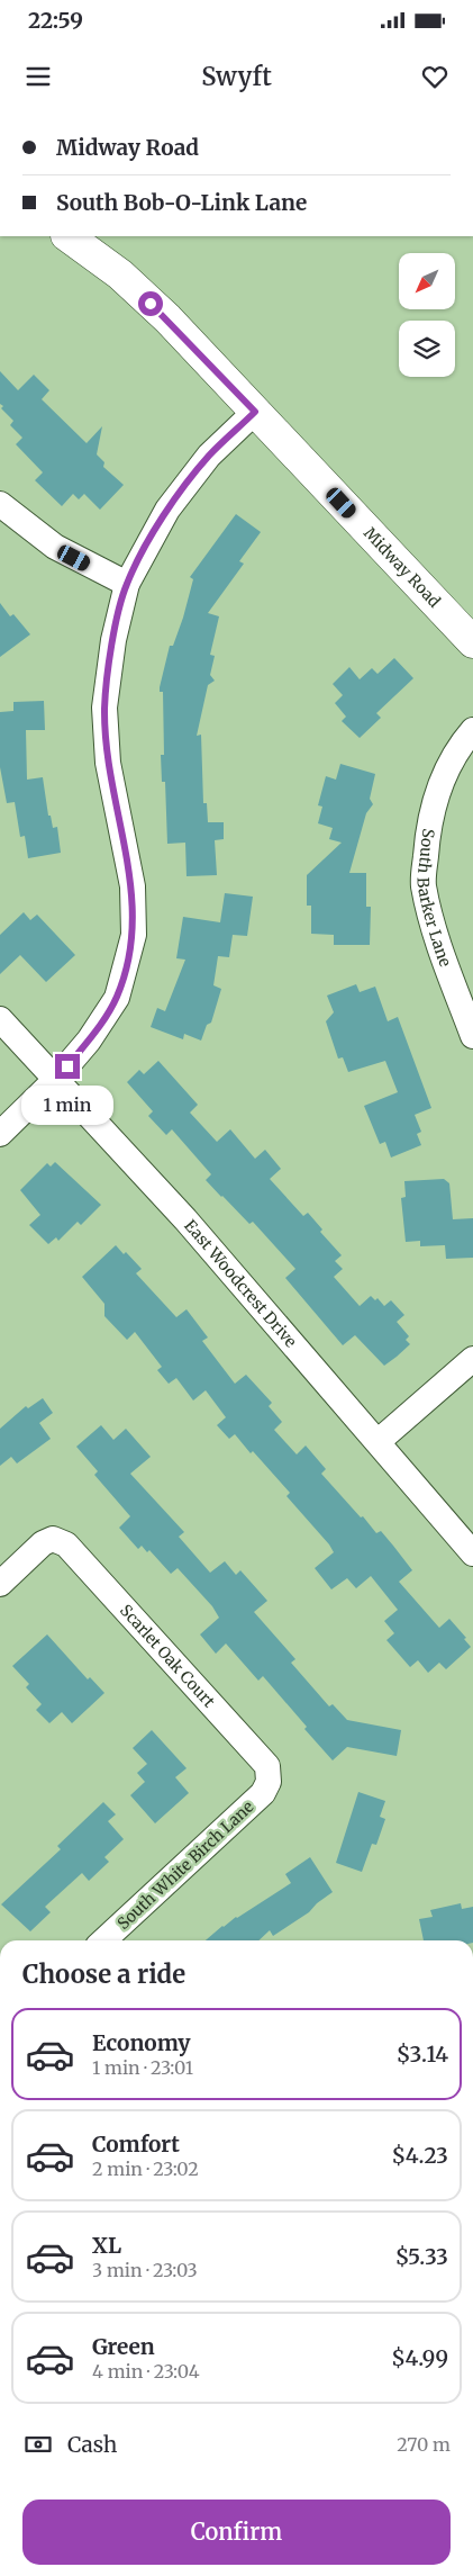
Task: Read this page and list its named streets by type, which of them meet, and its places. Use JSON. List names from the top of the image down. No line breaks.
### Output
{"streets":{"main road":["Midway Road"],"street":["South Barker Lane","East Woodcrest Drive","Scarlet Oak Court","South White Birch Lane"]},"crossings":[["Scarlet Oak Court","South White Birch Lane"]],"north":"bottom left","page":{"status":"22:59","header":"Swyft","banner":["Midway Road","South Bob-O-Link Lane"],"bubble":"1 min","heading":"Choose a ride","list":[{"name":"Economy","note":"1 min · 23:01","value":"$3.14"},{"name":"Comfort","note":"2 min · 23:02","value":"$4.23"},{"name":"XL","note":"3 min · 23:03","value":"$5.33"},{"name":"Green","note":"4 min · 23:04","value":"$4.99"}],"pay":["Cash","270 m"],"buttons":"Confirm"}}
